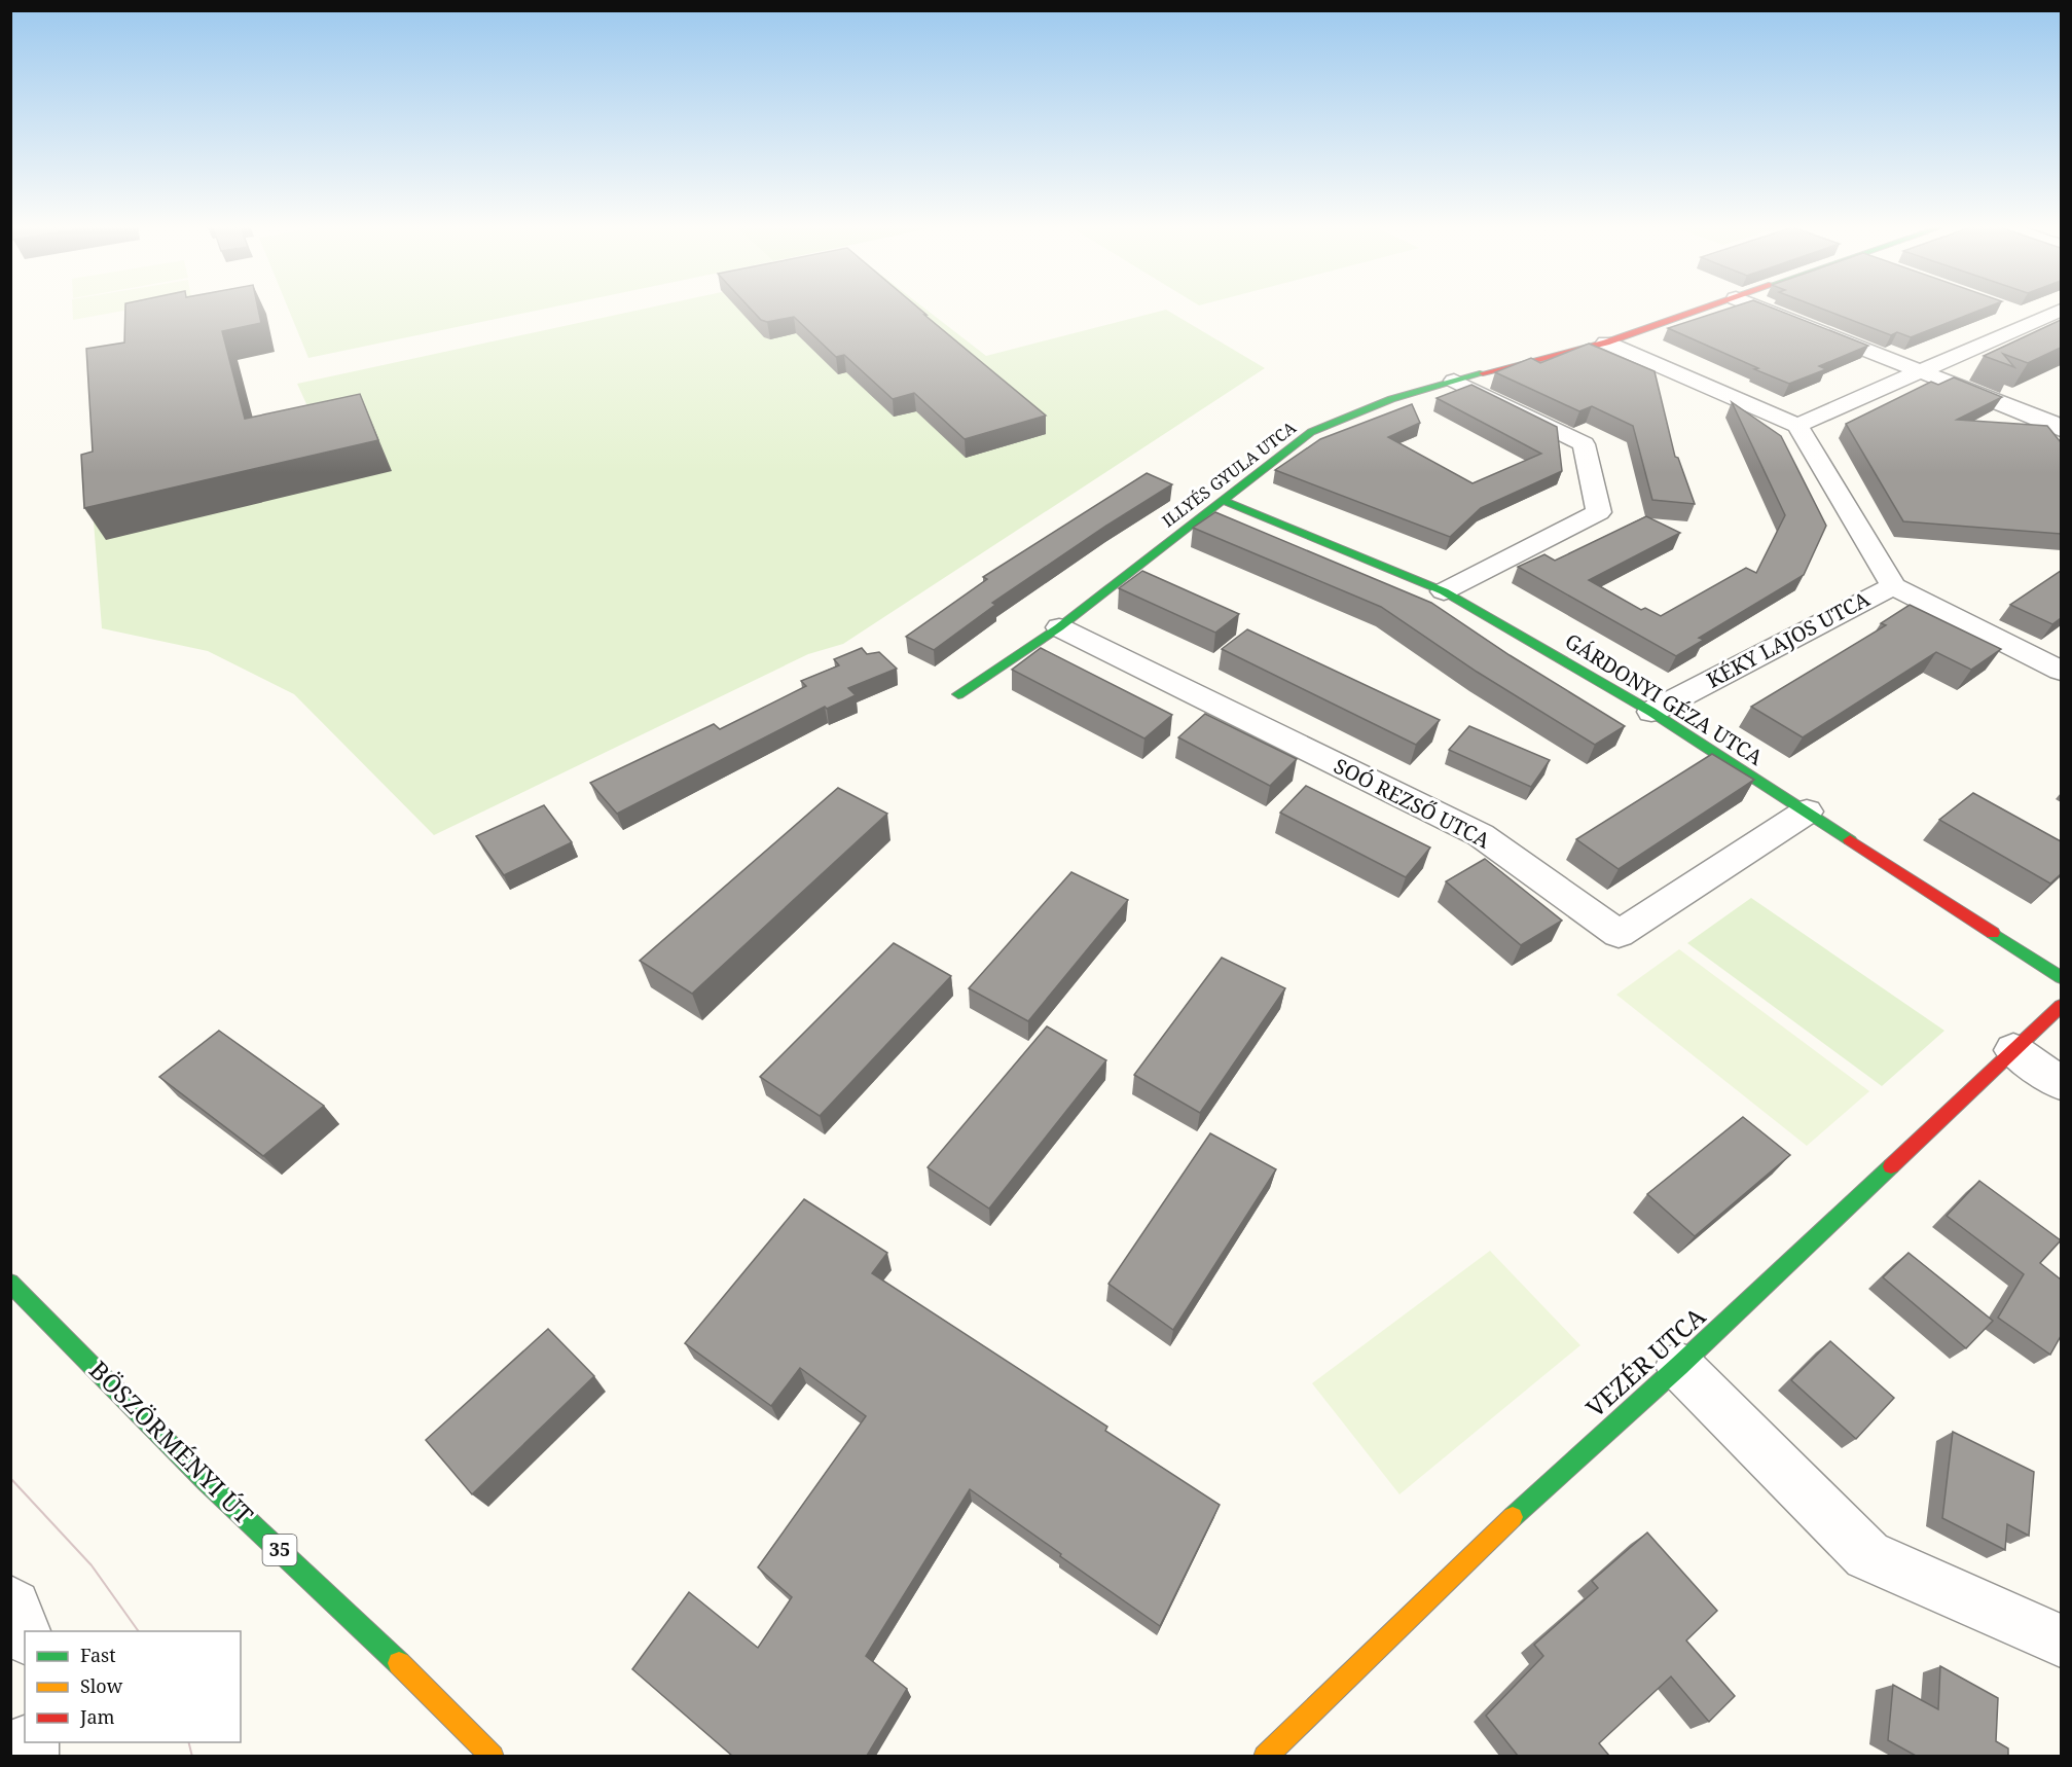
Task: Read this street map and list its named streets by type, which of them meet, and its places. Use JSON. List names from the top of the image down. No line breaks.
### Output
{"streets":{"street":["ILLYÉS GYULA UTCA","KÉKY LAJOS UTCA","GÁRDONYI GÉZA UTCA","SOÓ REZSŐ UTCA","VEZÉR UTCA","BÖSZÖRMÉNYI ÚT","35"]},"crossings":[["ILLYÉS GYULA UTCA","GÁRDONYI GÉZA UTCA"],["ILLYÉS GYULA UTCA","SOÓ REZSŐ UTCA"],["KÉKY LAJOS UTCA","GÁRDONYI GÉZA UTCA"],["GÁRDONYI GÉZA UTCA","SOÓ REZSŐ UTCA"]],"legend":["Fast","Slow","Jam"]}
